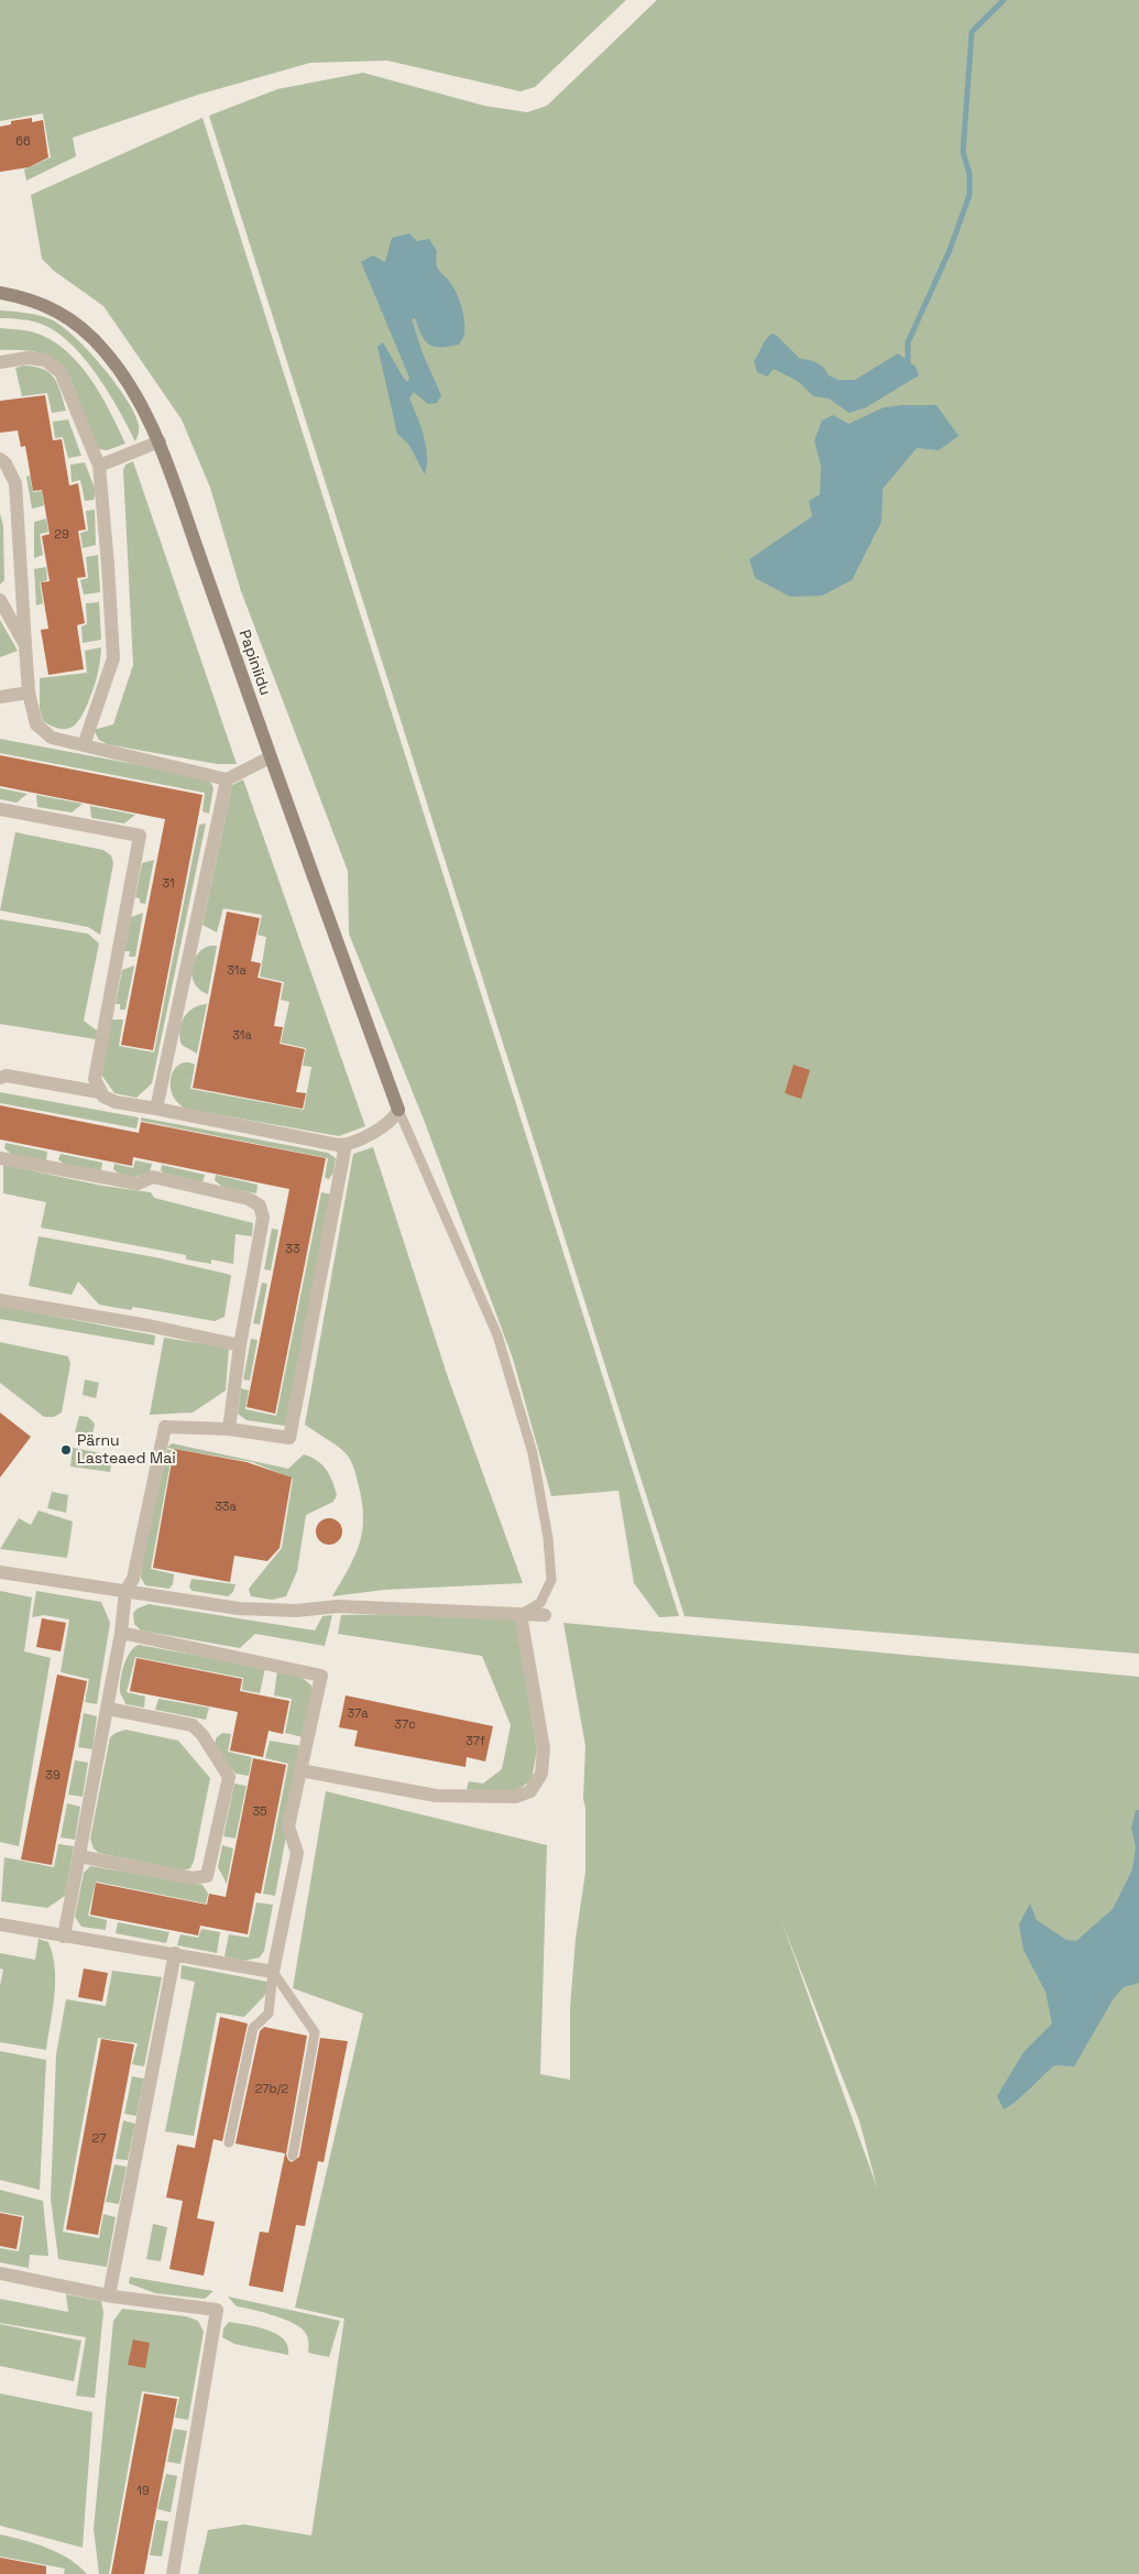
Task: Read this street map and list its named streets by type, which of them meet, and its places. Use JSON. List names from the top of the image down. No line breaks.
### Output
{"streets":{"street":["Papiniidu"]},"places":["Pärnu Lasteaed Mai"],"house_numbers":["66","29","31","31a","31a","33","33a","37a","37c","37f","39","35","27b/2","27","19"]}
